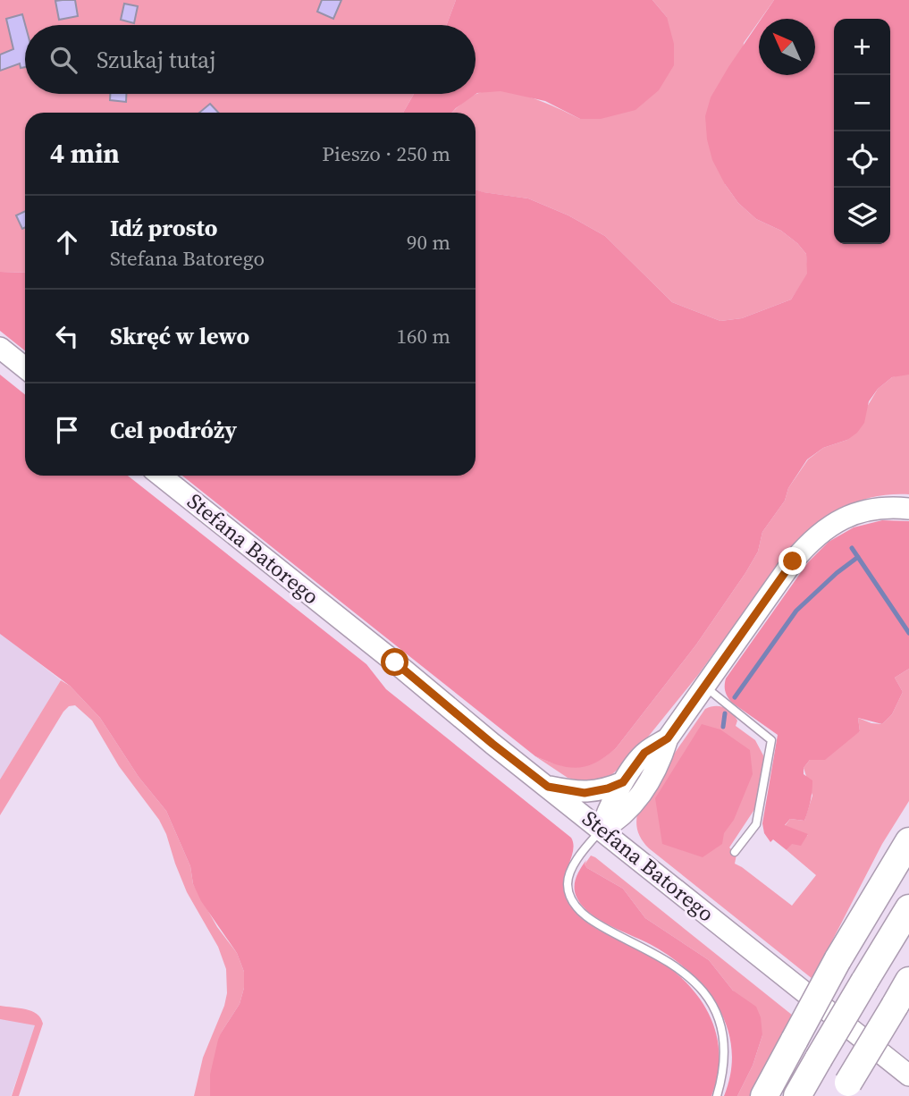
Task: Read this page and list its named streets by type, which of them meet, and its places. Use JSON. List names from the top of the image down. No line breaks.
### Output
{"streets":{"street":["Stefana Batorego"]},"north":"top left","page":{"map_buttons":["+","−"],"search":"Szukaj tutaj","heading":["4 min","Pieszo · 250 m"],"list":[["Idź prosto","Stefana Batorego","90 m"],["Skręć w lewo","160 m"],"Cel podróży"]}}
